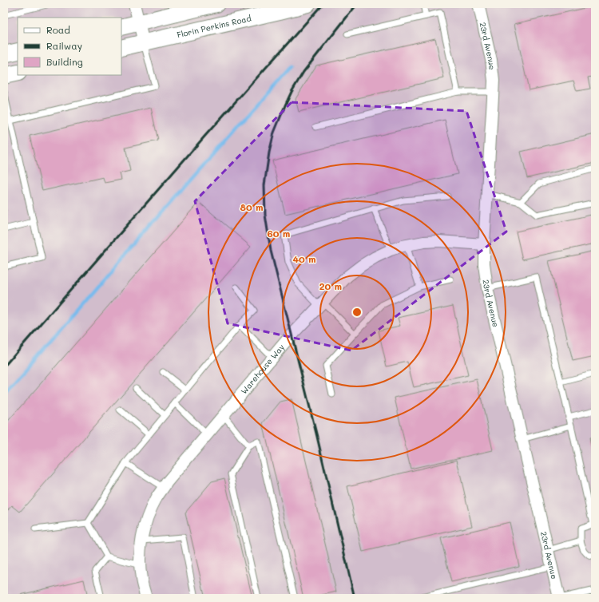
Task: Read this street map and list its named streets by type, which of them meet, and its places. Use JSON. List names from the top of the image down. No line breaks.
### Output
{"streets":{"main road":["Florin Perkins Road"],"street":["23rd Avenue","Warehouse Way"]},"crossings":[["23rd Avenue","Warehouse Way"]],"legend":["Road","Railway","Building"],"rings":["80 m","60 m","40 m","20 m"]}
